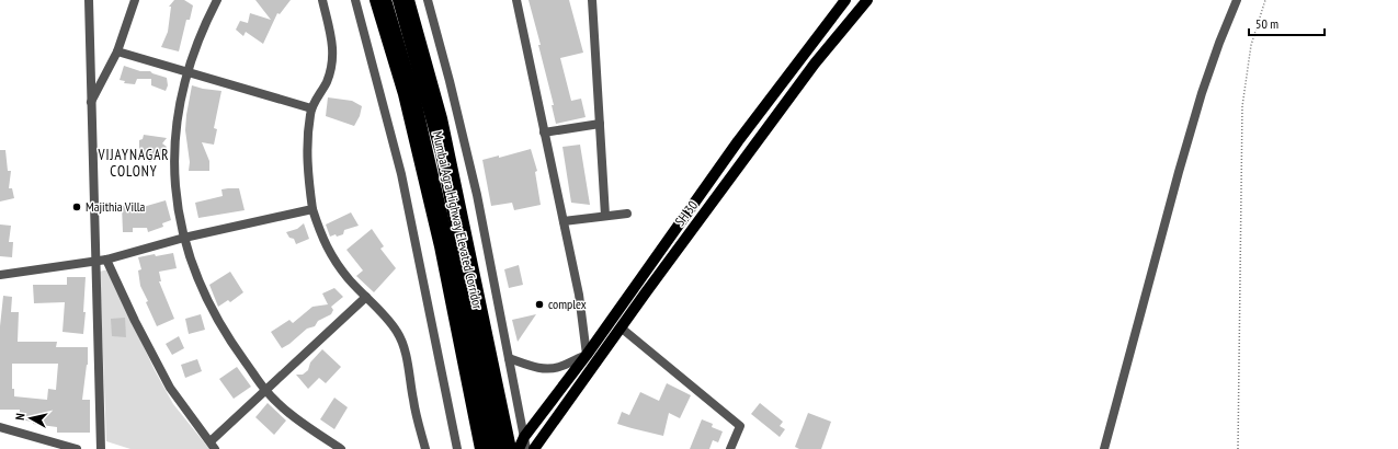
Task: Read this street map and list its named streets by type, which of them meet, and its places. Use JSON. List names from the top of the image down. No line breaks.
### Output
{"streets":{"highway":["Mumbai Agra Highway Elevated Corridor"],"main road":["SH 30"]},"districts":["VIJAYNAGAR COLONY"],"places":["Majithia Villa","complex"],"scale_bar":"50 m","north":"left"}
